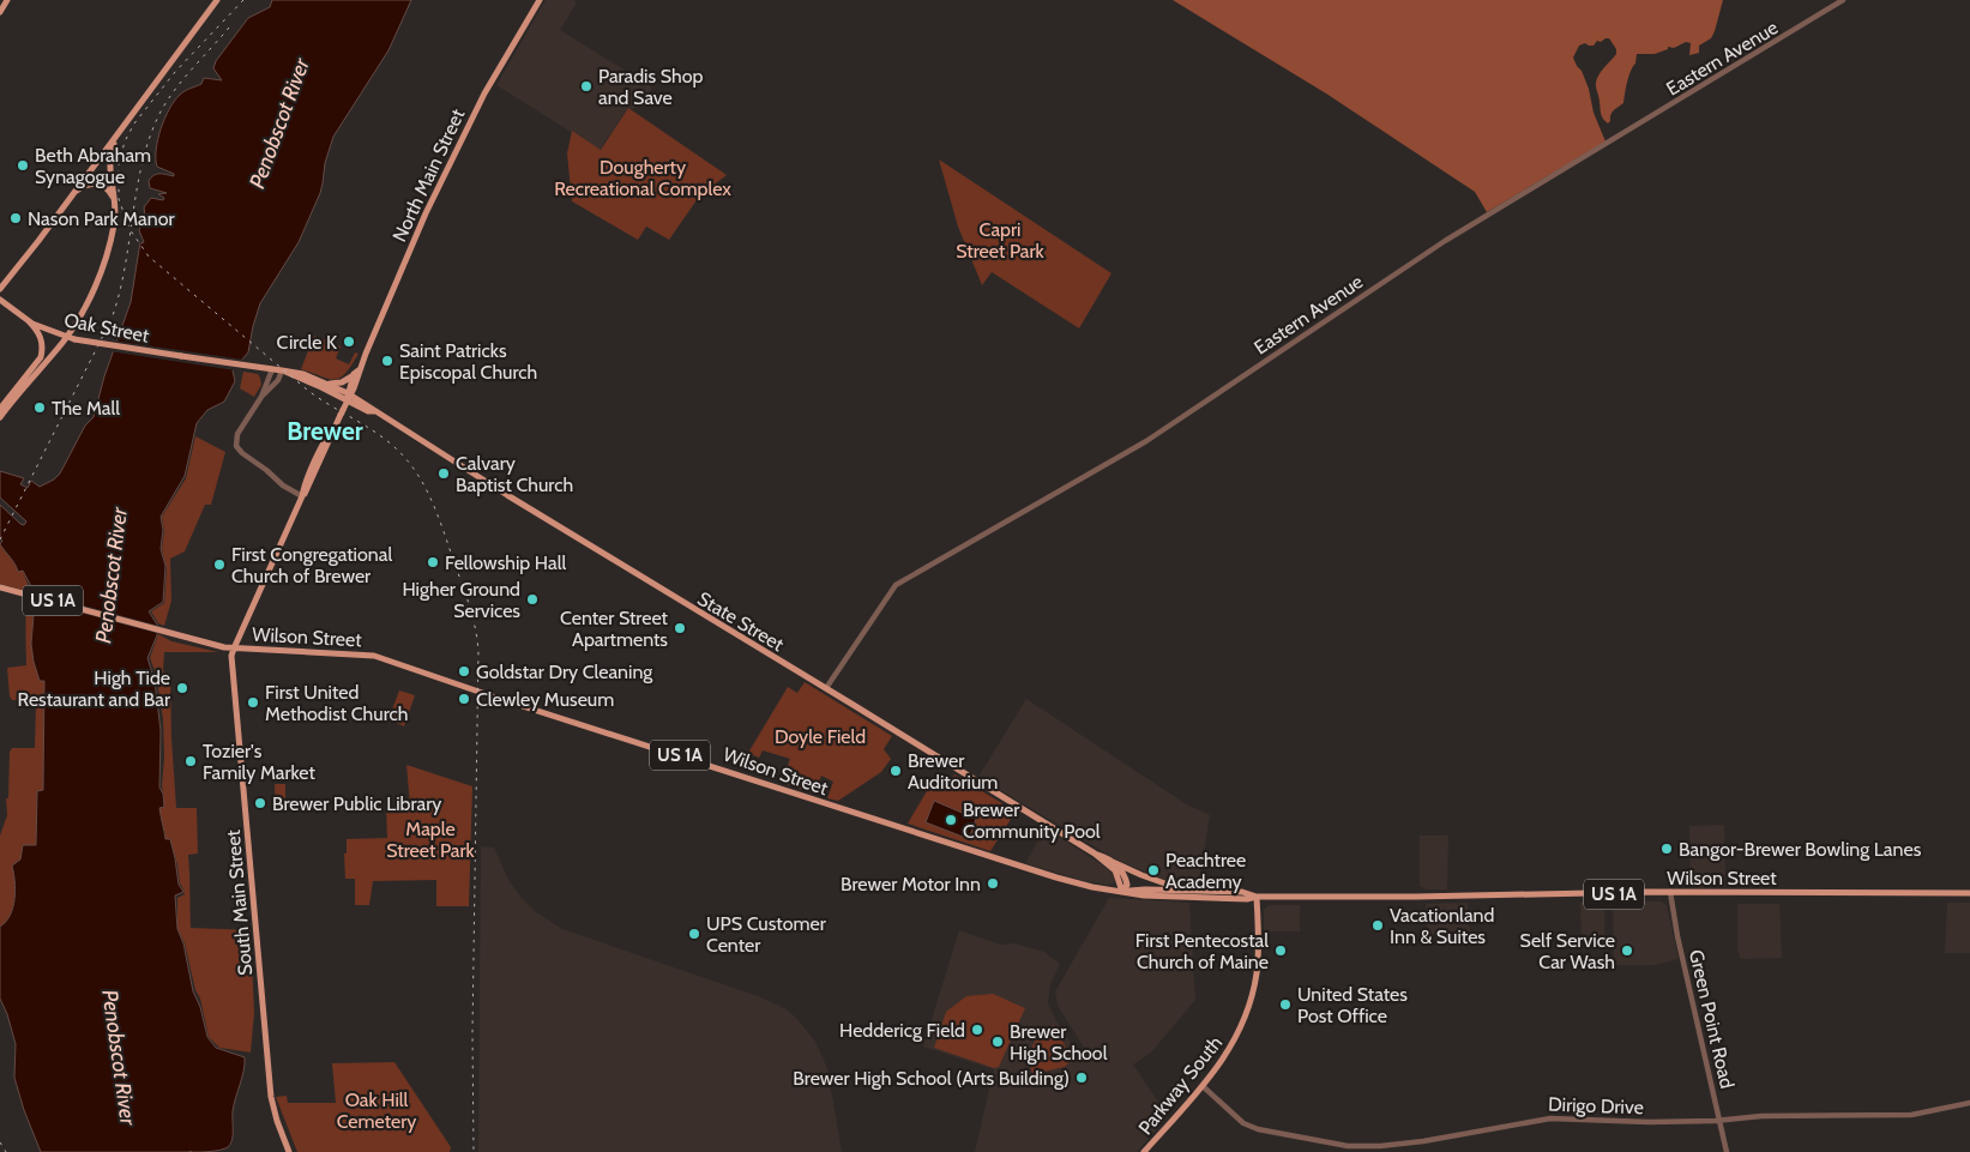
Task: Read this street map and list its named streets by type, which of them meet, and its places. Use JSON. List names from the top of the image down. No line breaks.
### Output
{"streets":{"main road":["North Main Street","Oak Street","US 1A","State Street","Wilson Street","South Main Street","Parkway South"],"street":["Eastern Avenue","Green Point Road","Dirigo Drive"]},"crossings":[["Eastern Avenue","State Street"],["North Main Street","State Street"],["North Main Street","Wilson Street"],["North Main Street","South Main Street"],["Oak Street","State Street"],["State Street","Wilson Street"],["Wilson Street","South Main Street"],["Wilson Street","Green Point Road"],["Wilson Street","Parkway South"],["Green Point Road","Dirigo Drive"],["Parkway South","Dirigo Drive"]],"districts":["Brewer"],"water":["Penobscot River"],"parks":["Dougherty Recreational Complex","Capri Street Park","Doyle Field","Maple Street Park","Oak Hill Cemetery"],"places":["Paradis Shop and Save","Beth Abraham Synagogue","Nason Park Manor","Circle K","Saint Patricks Episcopal Church","The Mall","Calvary Baptist Church","Fellowship Hall","First Congregational Church of Brewer","Higher Ground Services","Center Street Apartments","Goldstar Dry Cleaning","High Tide Restaurant and Bar","Clewley Museum","First United Methodist Church","Tozier's Family Market","Brewer Auditorium","Brewer Public Library","Brewer Community Pool","Bangor-Brewer Bowling Lanes","Peachtree Academy","Brewer Motor Inn","Vacationland Inn & Suites","UPS Customer Center","First Pentecostal Church of Maine","Self Service Car Wash","United States Post Office","Heddericg Field","Brewer High School","Brewer High School (Arts Building)"]}
